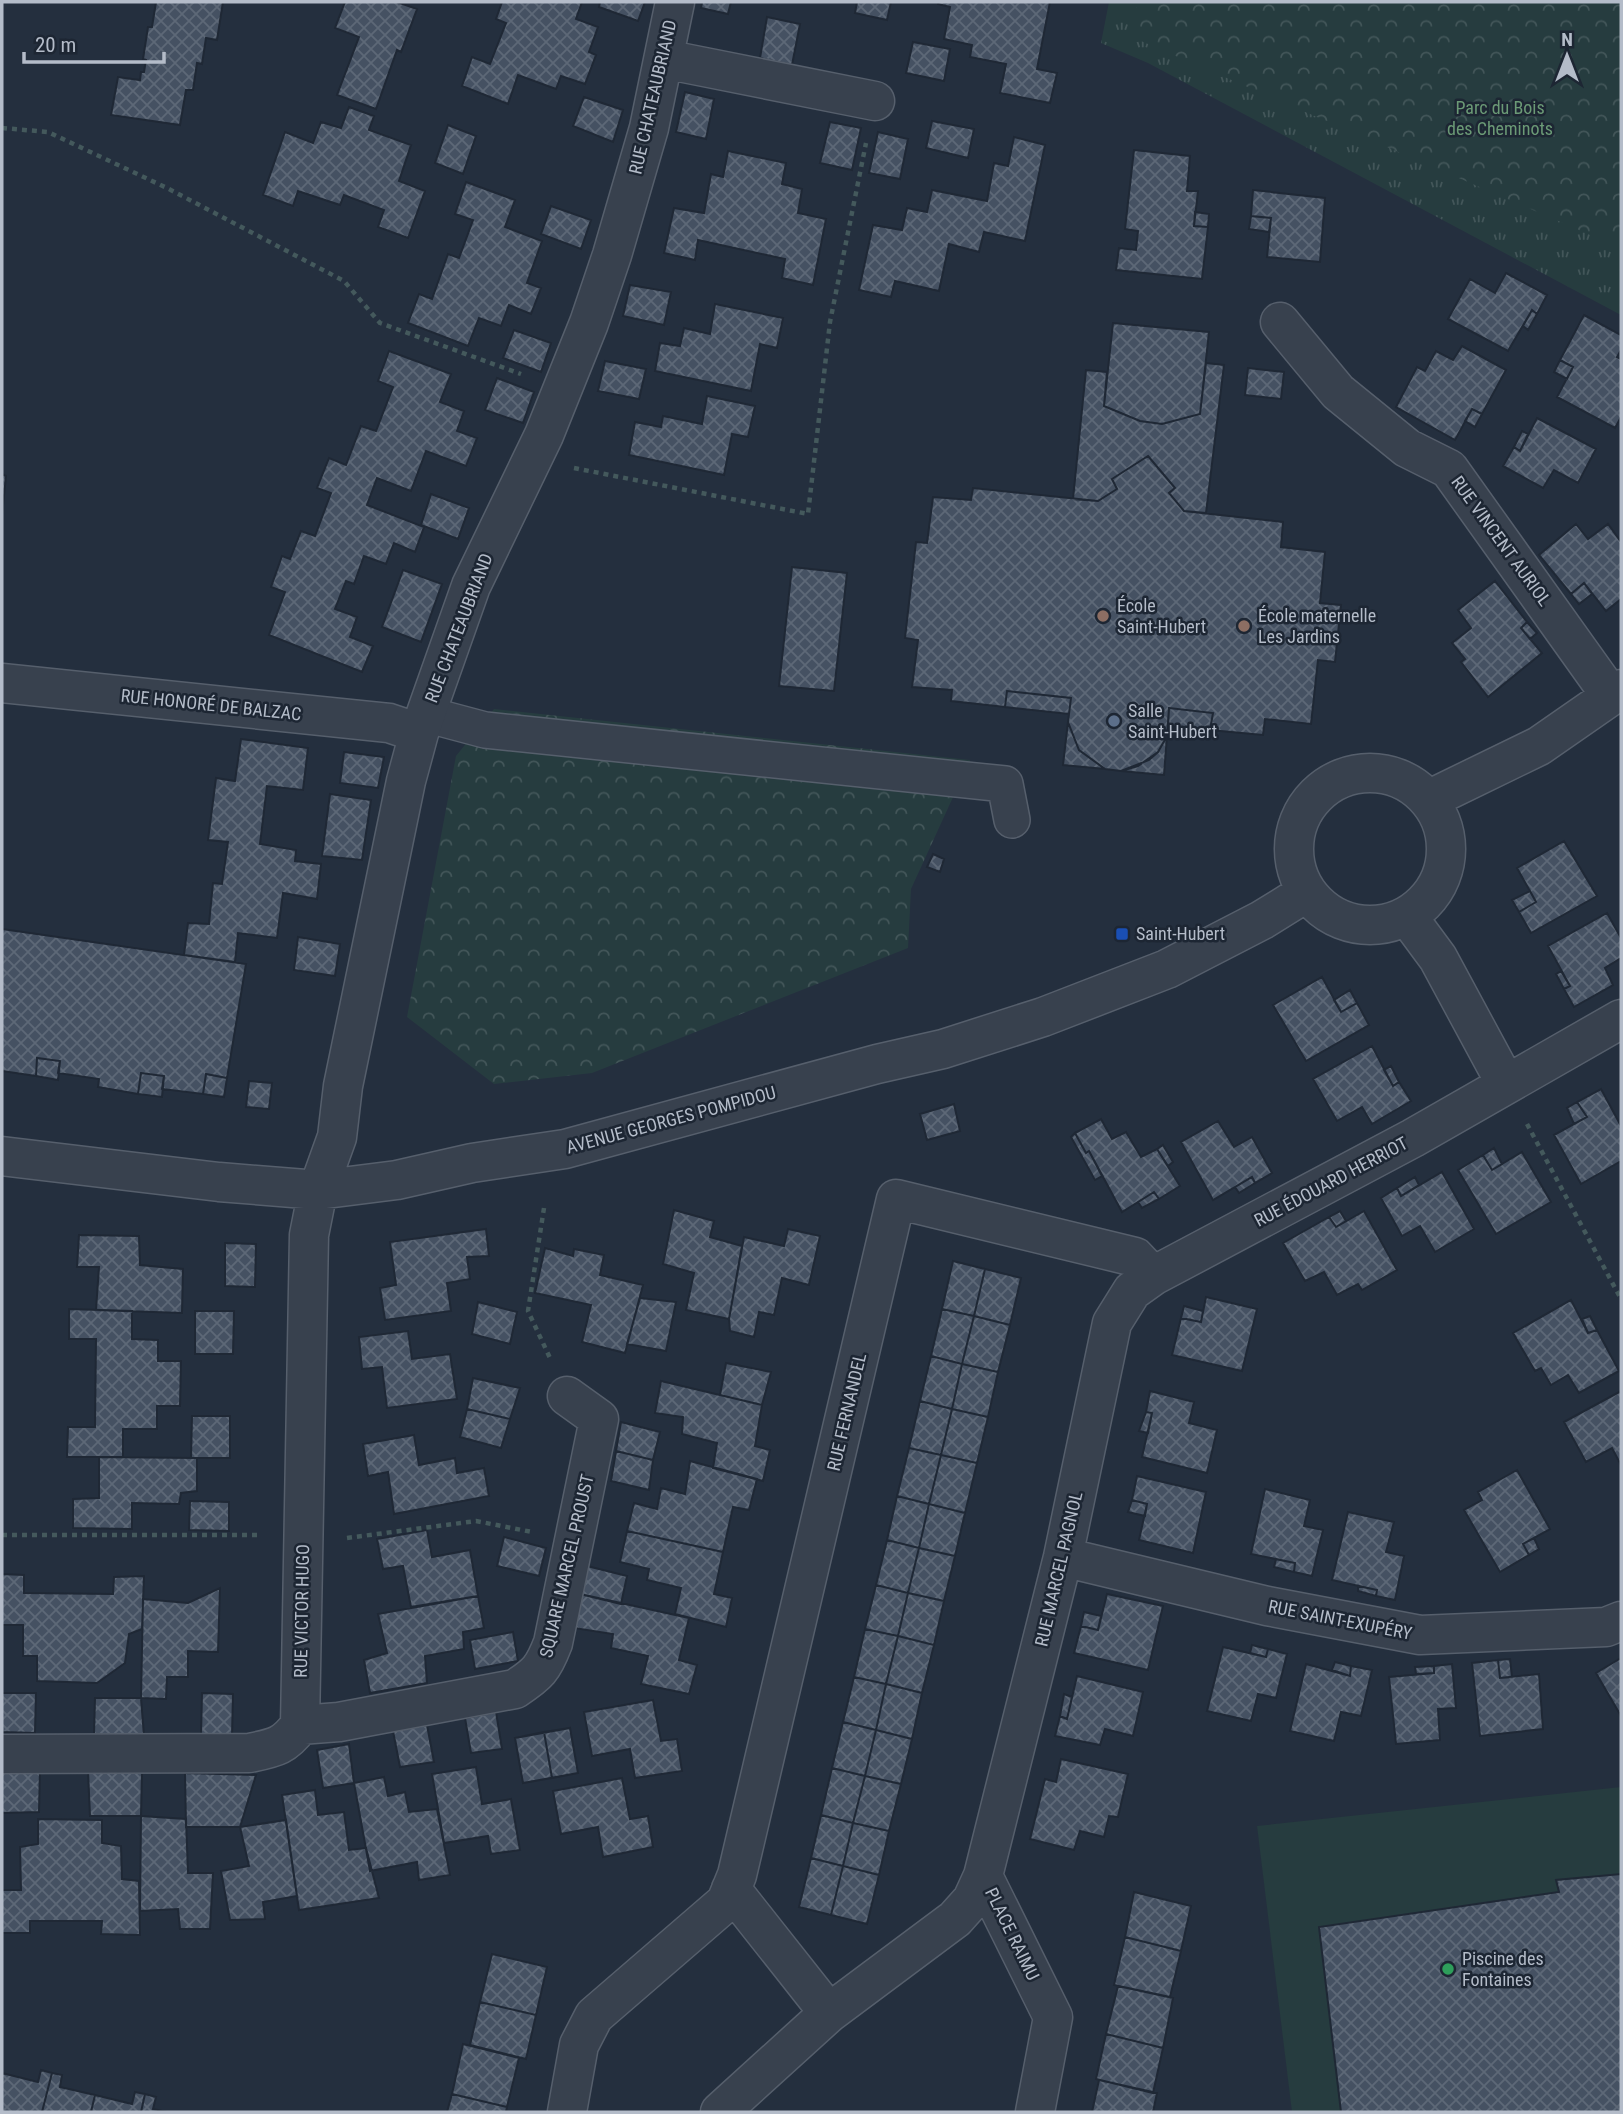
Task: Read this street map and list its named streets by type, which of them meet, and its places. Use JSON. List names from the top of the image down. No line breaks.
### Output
{"streets":{"street":["RUE CHATEAUBRIAND","RUE VINCENT AURIOL","RUE HONORÉ DE BALZAC","AVENUE GEORGES POMPIDOU","RUE ÉDOUARD HERRIOT","RUE FERNANDEL","SQUARE MARCEL PROUST","RUE MARCEL PAGNOL","RUE VICTOR HUGO","RUE SAINT-EXUPÉRY","PLACE RAIMU"]},"crossings":[["RUE CHATEAUBRIAND","RUE HONORÉ DE BALZAC"],["RUE CHATEAUBRIAND","AVENUE GEORGES POMPIDOU"],["RUE CHATEAUBRIAND","RUE VICTOR HUGO"],["AVENUE GEORGES POMPIDOU","RUE VICTOR HUGO"],["RUE ÉDOUARD HERRIOT","RUE FERNANDEL"],["RUE ÉDOUARD HERRIOT","RUE MARCEL PAGNOL"],["RUE FERNANDEL","RUE MARCEL PAGNOL"],["SQUARE MARCEL PROUST","RUE VICTOR HUGO"],["RUE MARCEL PAGNOL","RUE SAINT-EXUPÉRY"],["RUE MARCEL PAGNOL","PLACE RAIMU"]],"parks":["Parc du Bois des Cheminots"],"places":{"other":["École Saint-Hubert","École maternelle Les Jardins","Salle Saint-Hubert","Piscine des Fontaines"],"transit":["Saint-Hubert"]},"scale_bar":"20 m","north":"top"}
